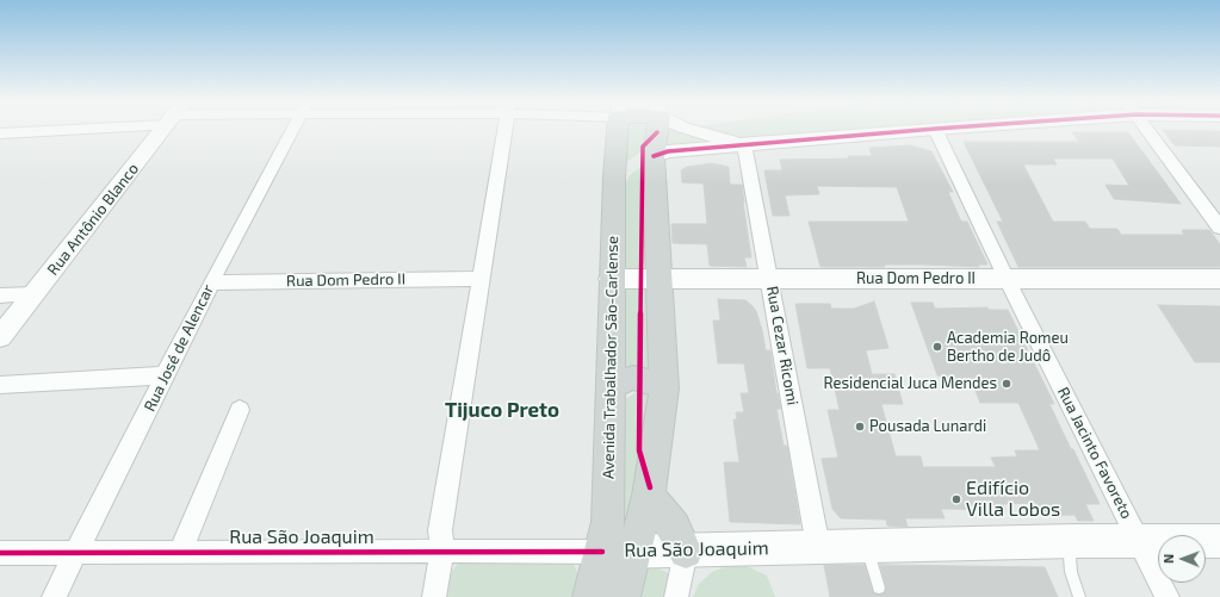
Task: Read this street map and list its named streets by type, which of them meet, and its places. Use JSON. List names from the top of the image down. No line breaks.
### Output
{"streets":{"main road":["Rua Dom Pedro II","Avenida Trabalhador São-Carlense","Rua São Joaquim"],"street":["Rua Antônio Blanco","Rua Cezar Ricomi","Rua José de Alencar","Rua Jacinto Favoreto"]},"crossings":[["Rua Dom Pedro II","Rua Cezar Ricomi"],["Rua Dom Pedro II","Rua José de Alencar"],["Rua Dom Pedro II","Avenida Trabalhador São-Carlense"],["Rua Dom Pedro II","Rua Jacinto Favoreto"],["Rua Cezar Ricomi","Rua São Joaquim"],["Rua José de Alencar","Rua São Joaquim"],["Avenida Trabalhador São-Carlense","Rua São Joaquim"],["Rua Jacinto Favoreto","Rua São Joaquim"]],"districts":["Tijuco Preto"],"places":["Academia Romeu Bertho de Judô","Residencial Juca Mendes","Pousada Lunardi","Edifício Villa Lobos"],"north":"left"}
